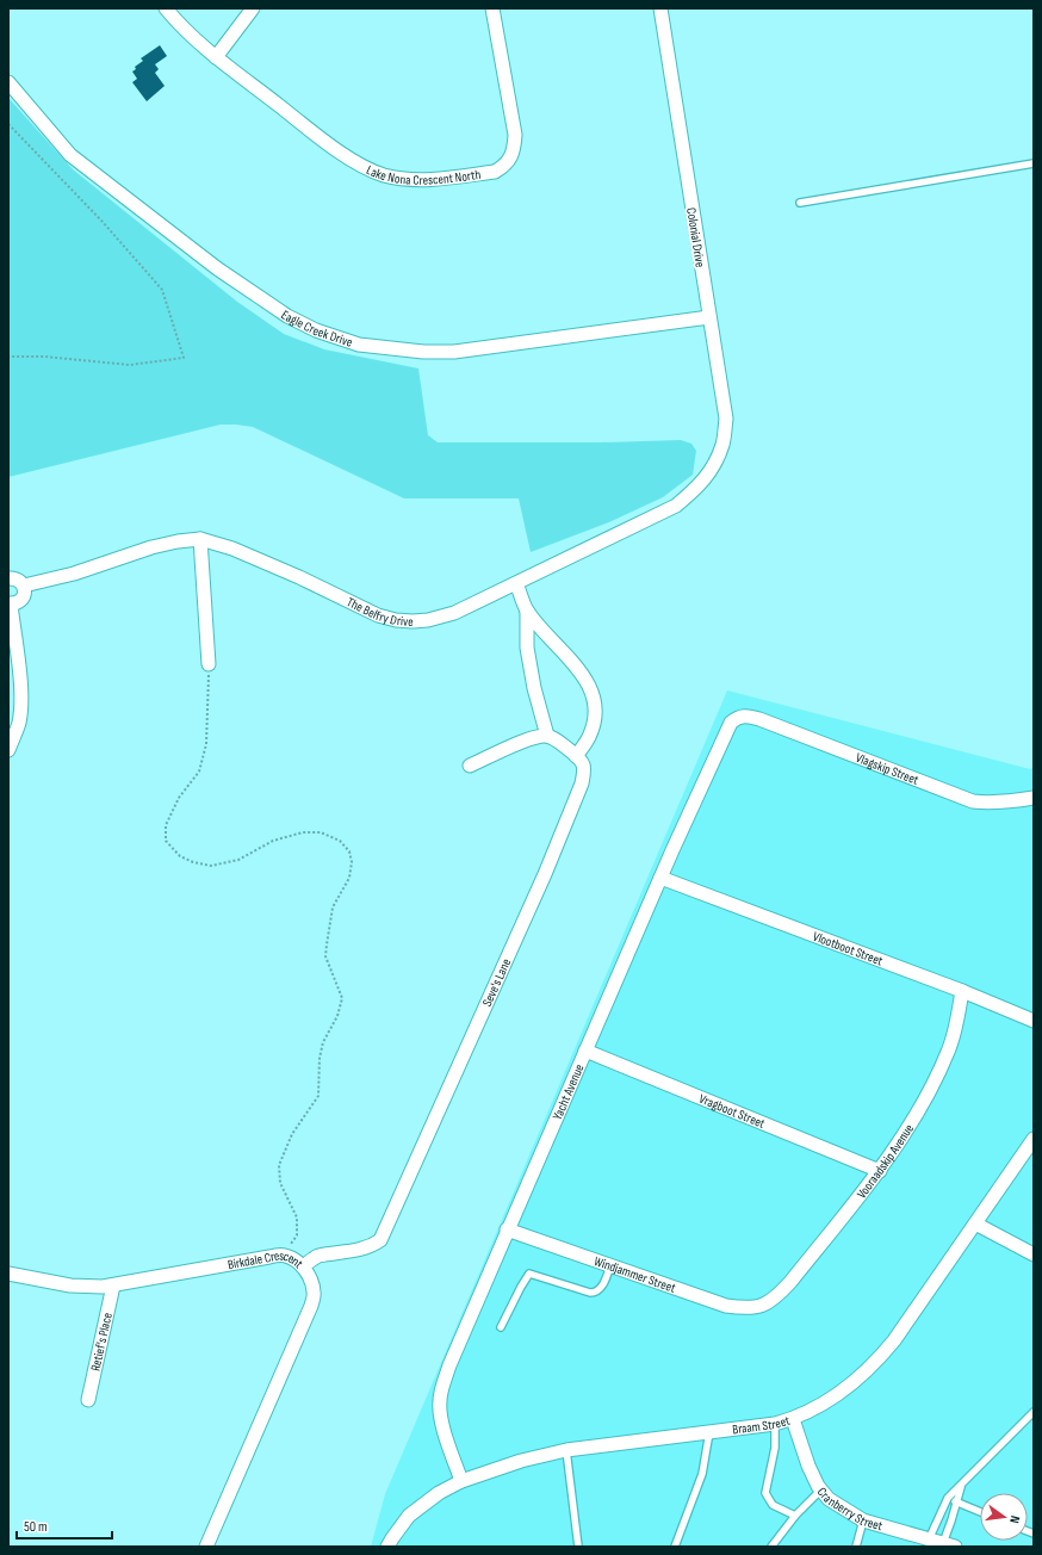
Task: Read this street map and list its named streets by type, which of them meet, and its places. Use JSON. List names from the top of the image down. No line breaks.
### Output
{"streets":{"street":["Lake Nona Crescent North","Colonial Drive","Eagle Creek Drive","The Belfry Drive","Vlagskip Street","Vlootboot Street","Seve's Lane","Yacht Avenue","Vragboot Street","Vooraadskip Avenue","Birkdale Crescent","Windjammer Street","Retief's Place","Braam Street","Cranberry Street"]},"crossings":[["Colonial Drive","Eagle Creek Drive"],["Colonial Drive","The Belfry Drive"],["Vlagskip Street","Yacht Avenue"],["Vlootboot Street","Yacht Avenue"],["Vlootboot Street","Vooraadskip Avenue"],["Seve's Lane","Birkdale Crescent"],["Yacht Avenue","Vragboot Street"],["Yacht Avenue","Windjammer Street"],["Yacht Avenue","Braam Street"],["Vragboot Street","Vooraadskip Avenue"],["Vooraadskip Avenue","Windjammer Street"],["Birkdale Crescent","Retief's Place"],["Braam Street","Cranberry Street"]],"scale_bar":"50 m","north":"right"}
